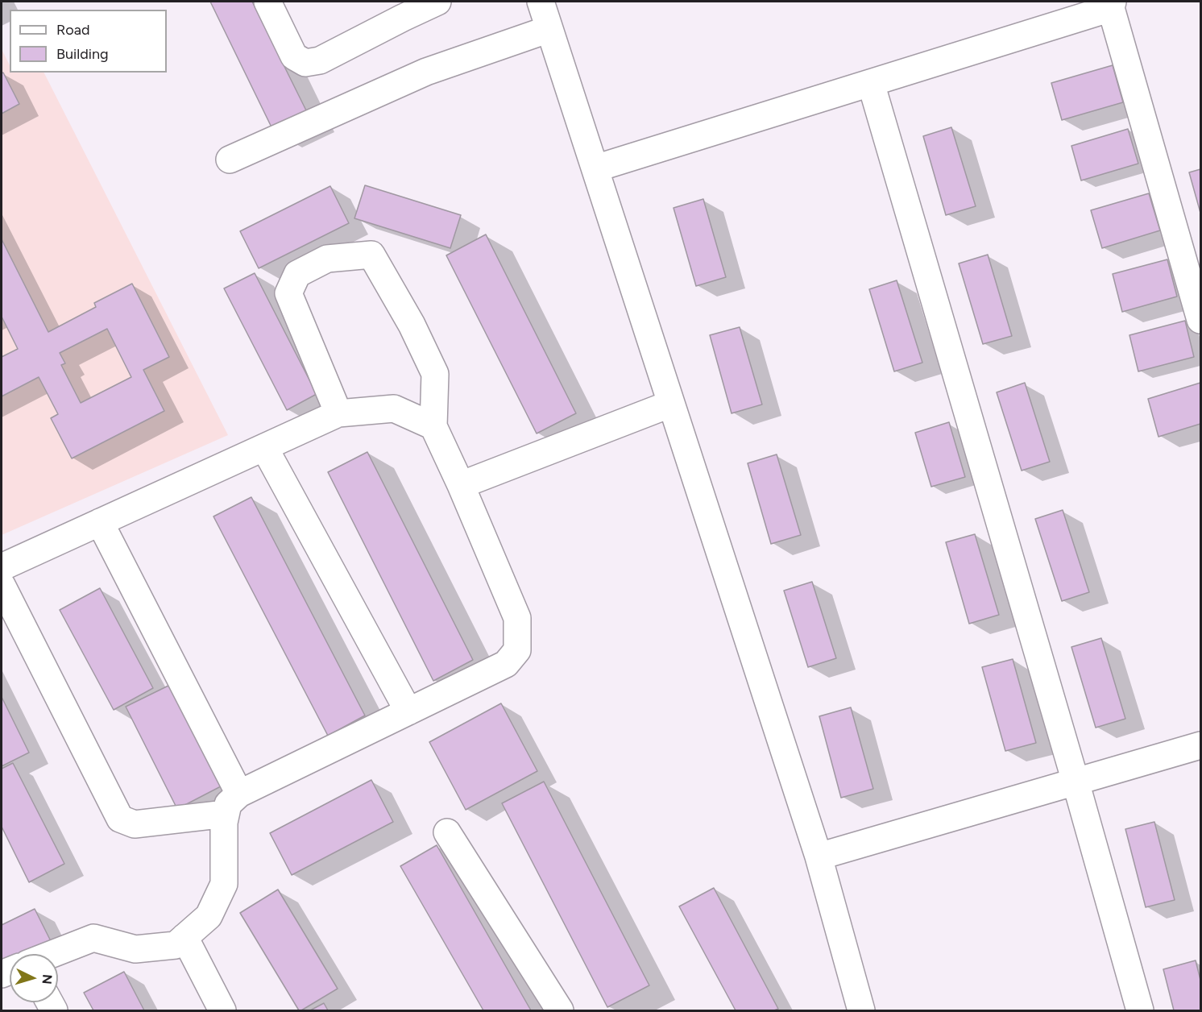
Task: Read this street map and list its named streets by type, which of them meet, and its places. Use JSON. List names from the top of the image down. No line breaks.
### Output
{"legend":["Road","Building"],"north":"right"}
